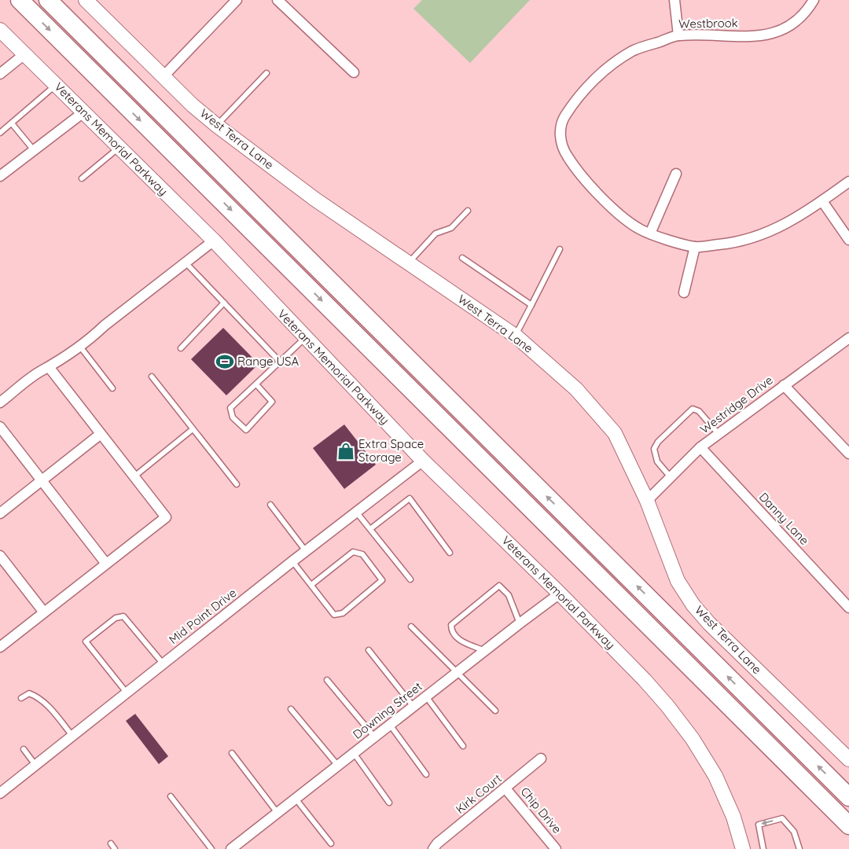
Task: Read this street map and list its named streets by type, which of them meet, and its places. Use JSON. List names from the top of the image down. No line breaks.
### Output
{"streets":{"street":["Westbrook","Veterans Memorial Parkway","West Terra Lane","Westridge Drive","Danny Lane","Mid Point Drive","Downing Street","Kirk Court","Chip Drive"]},"crossings":[["Veterans Memorial Parkway","Mid Point Drive"],["Veterans Memorial Parkway","Downing Street"],["West Terra Lane","Westridge Drive"],["Westridge Drive","Danny Lane"],["Kirk Court","Chip Drive"]],"places":{"sports":["Range USA"],"shop":["Extra Space Storage"]}}
